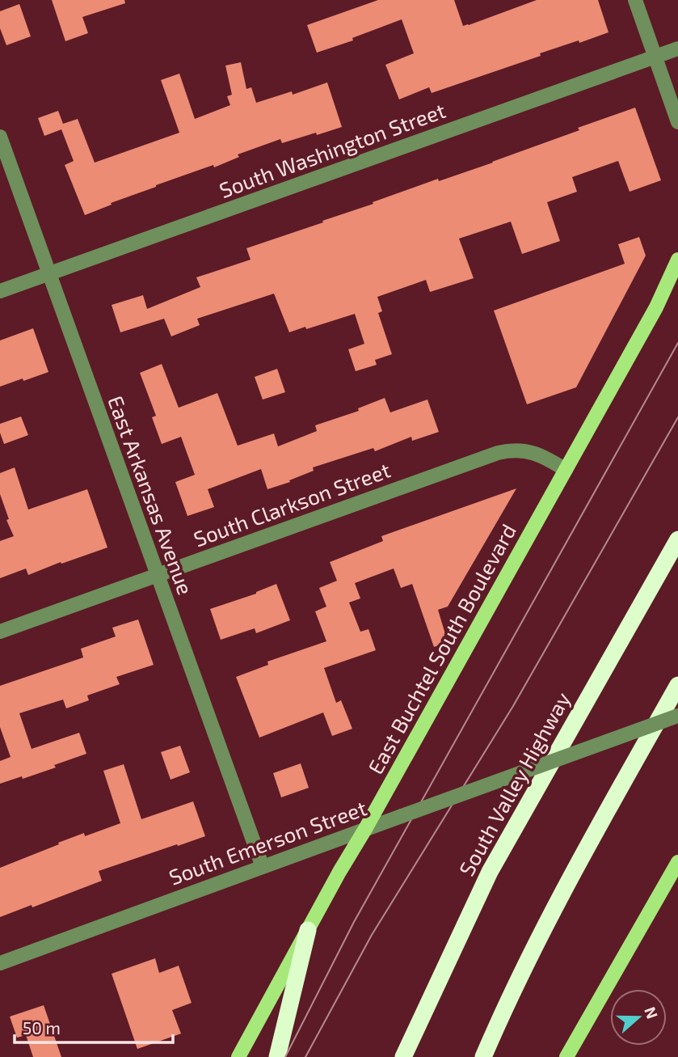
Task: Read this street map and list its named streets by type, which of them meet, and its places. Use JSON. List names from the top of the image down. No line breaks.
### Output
{"streets":{"highway":["South Valley Highway"],"main road":["East Buchtel South Boulevard"],"street":["South Washington Street","East Arkansas Avenue","South Clarkson Street","South Emerson Street"]},"crossings":[["South Washington Street","East Arkansas Avenue"],["East Arkansas Avenue","South Clarkson Street"],["East Arkansas Avenue","South Emerson Street"],["South Clarkson Street","East Buchtel South Boulevard"],["East Buchtel South Boulevard","South Emerson Street"]],"scale_bar":"50 m","north":"right"}
